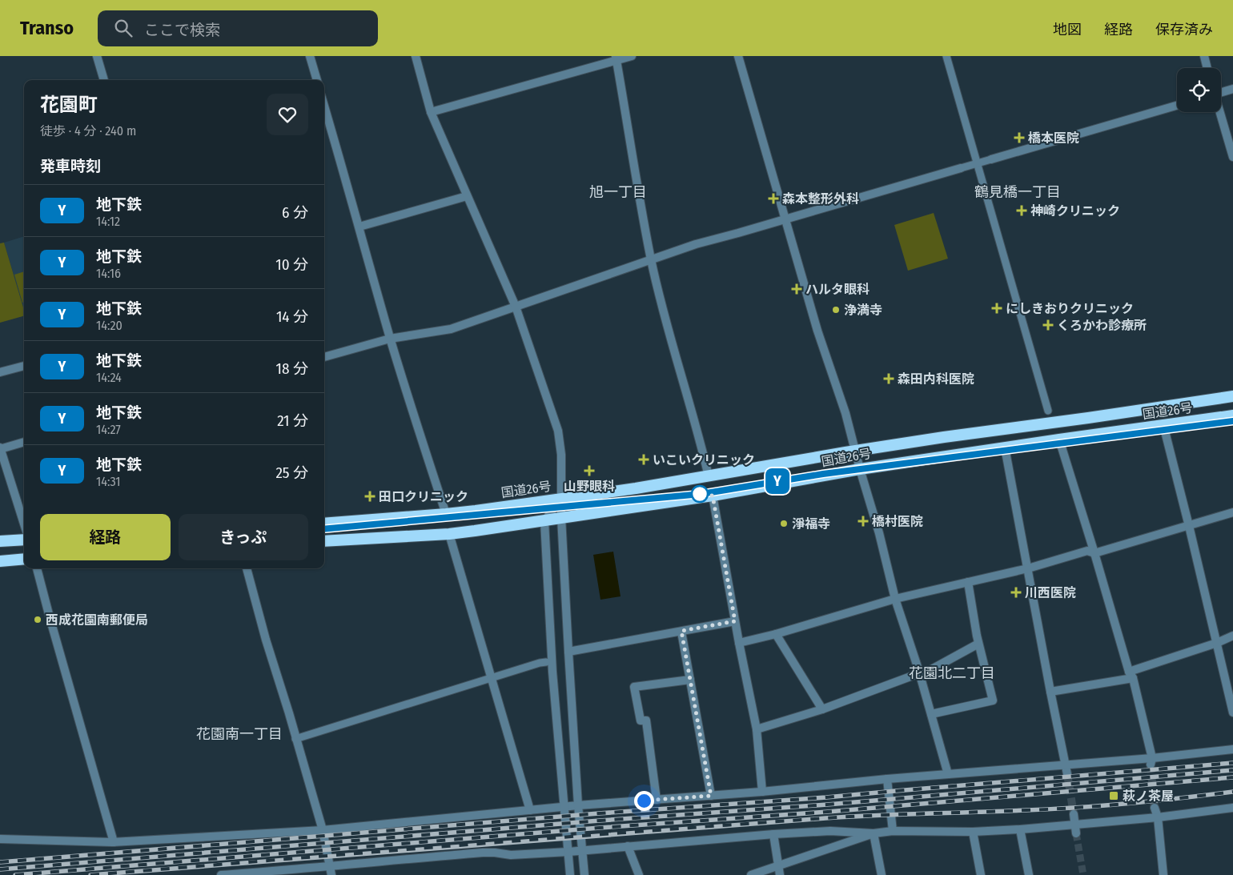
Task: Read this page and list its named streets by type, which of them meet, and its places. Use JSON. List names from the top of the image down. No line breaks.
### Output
{"streets":{"highway":["国道26号"]},"districts":["旭一丁目","鶴見橋一丁目","花園北二丁目","花園南一丁目"],"places":{"health":["橋本医院","森本整形外科","神崎クリニック","ハルタ眼科","にしきおりクリニック","くろかわ診療所","森田内科医院","いこいクリニック","山野眼科","田口クリニック","橋村医院","川西医院"],"other":["浄満寺","淨福寺","西成花園南郵便局"],"transit":["萩ノ茶屋"]},"lines":["metro line Y"],"page":{"header":"Transo","search":"ここで検索","nav":["地図","経路","保存済み"],"on_map":"Y","heading":[["花園町","徒歩 · 4 分 · 240 m"],"発車時刻"],"list":[{"mark":"Y","name":"地下鉄","note":"14:12","value":"6 分"},{"mark":"Y","name":"地下鉄","note":"14:16","value":"10 分"},{"mark":"Y","name":"地下鉄","note":"14:20","value":"14 分"},{"mark":"Y","name":"地下鉄","note":"14:24","value":"18 分"},{"mark":"Y","name":"地下鉄","note":"14:27","value":"21 分"},{"mark":"Y","name":"地下鉄","note":"14:31","value":"25 分"}],"buttons":["経路","きっぷ"]}}
